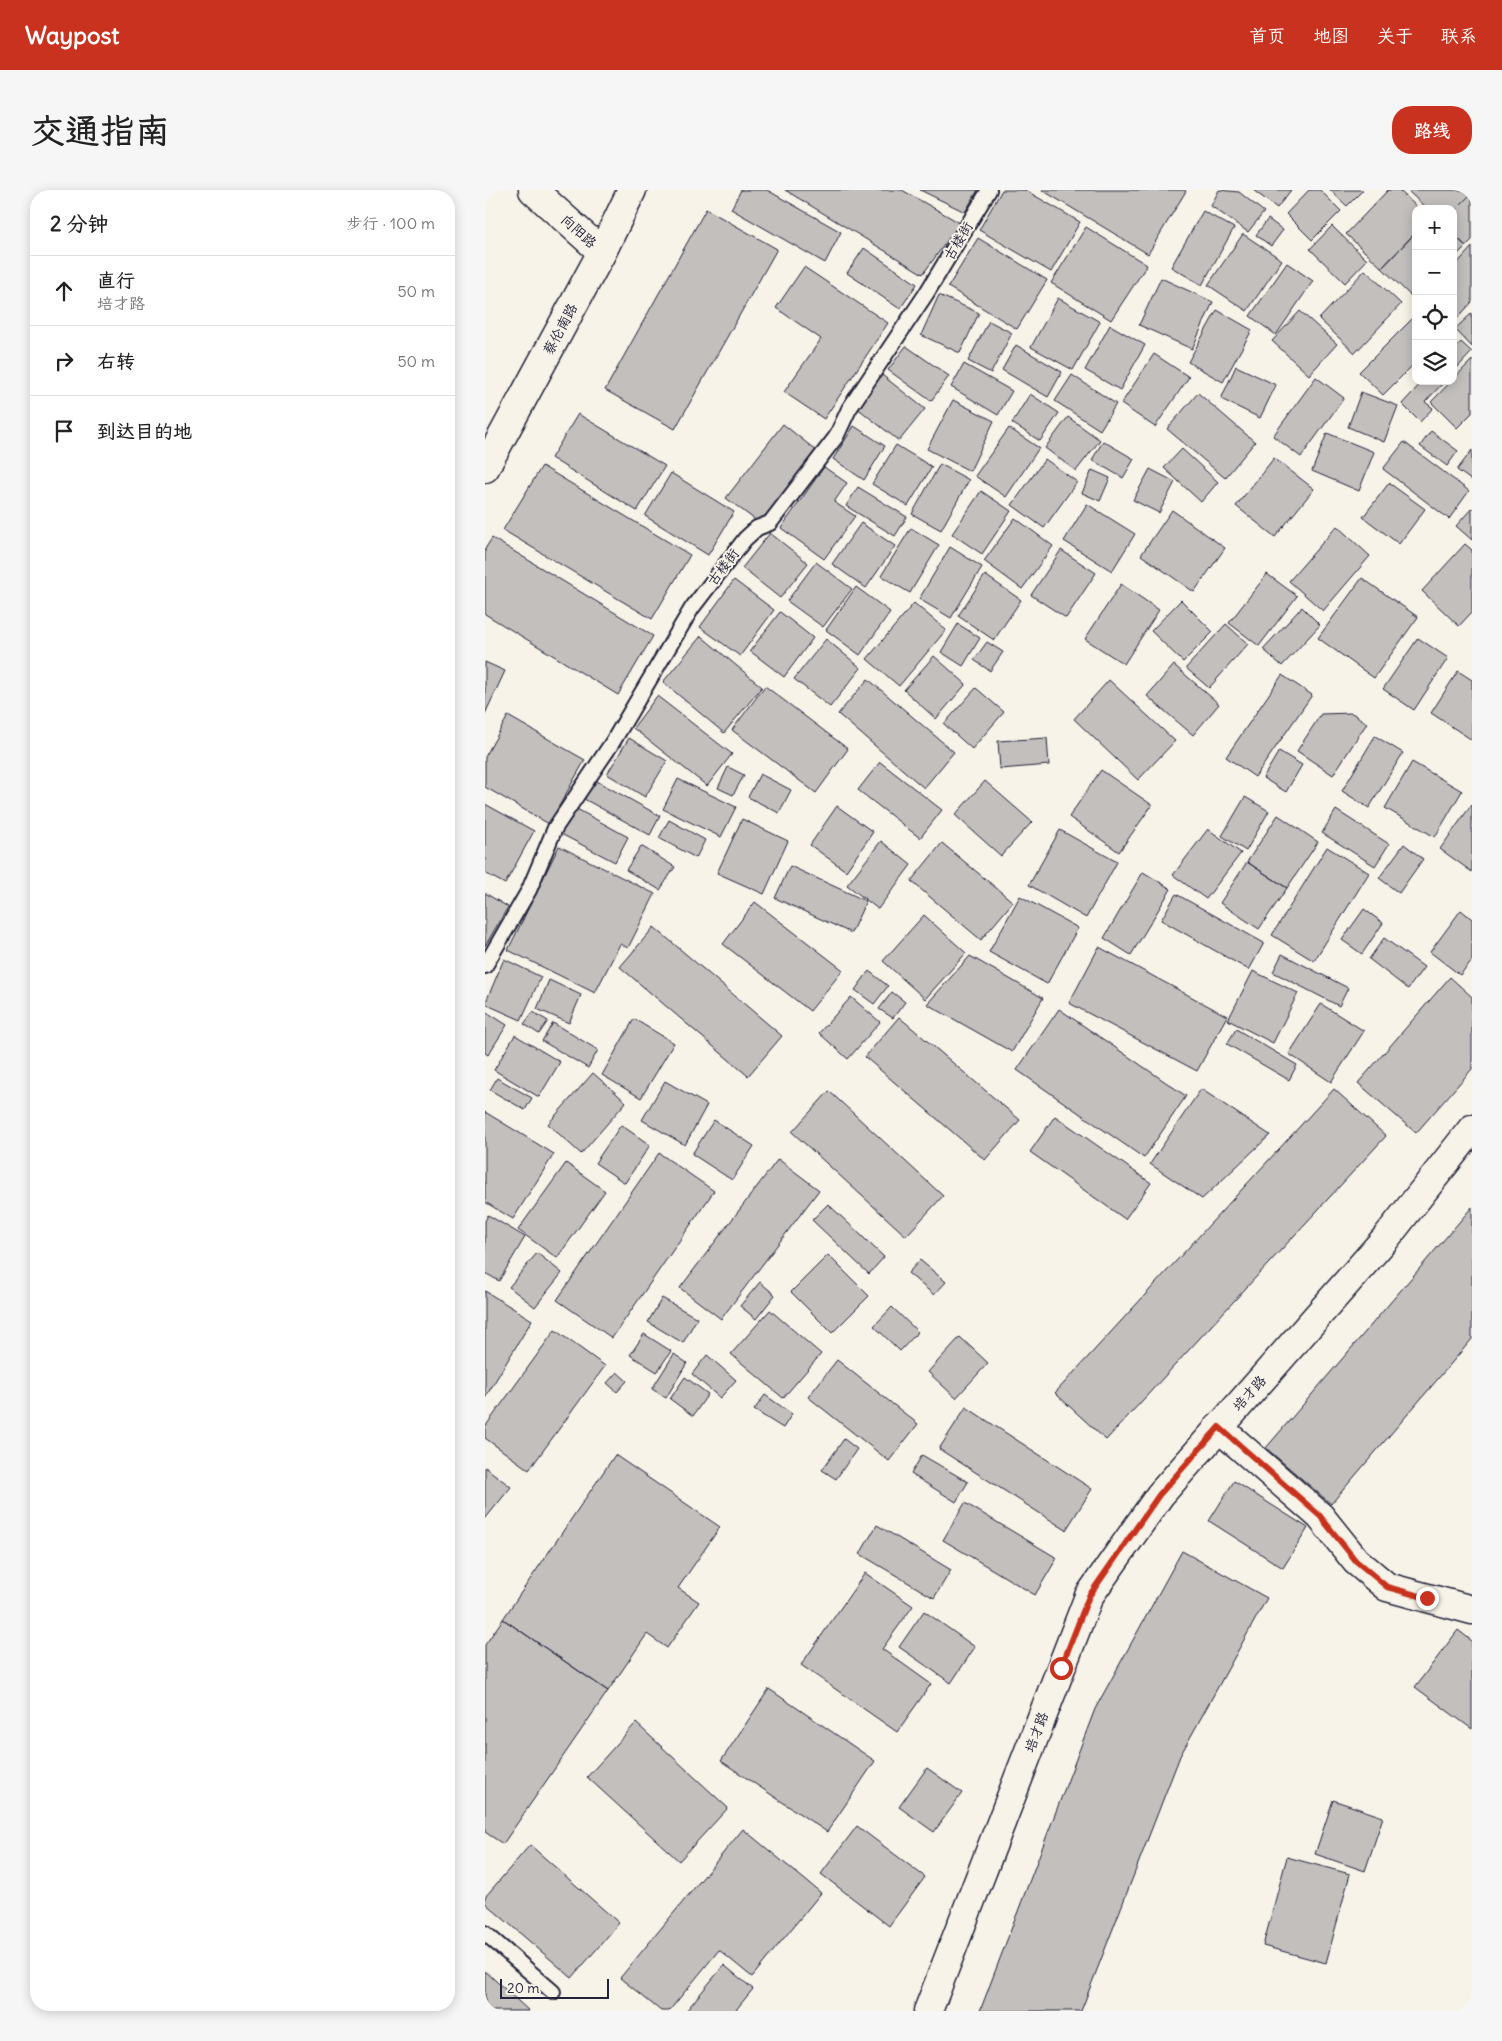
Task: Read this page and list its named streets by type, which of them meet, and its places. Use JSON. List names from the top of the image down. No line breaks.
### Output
{"streets":{"street":["向阳路","蔡伦南路","培才路"],"lane":["古楼街"]},"crossings":[["向阳路","蔡伦南路"]],"scale_bar":"20 m","page":{"header":"Waypost","nav":["首页","地图","关于","联系"],"buttons":"路线","title":"交通指南","heading":["2 分钟","步行 · 100 m"],"map_buttons":["+","−"],"list":[["直行","培才路","50 m"],["右转","50 m"],"到达目的地"],"scale":"20 m"}}
